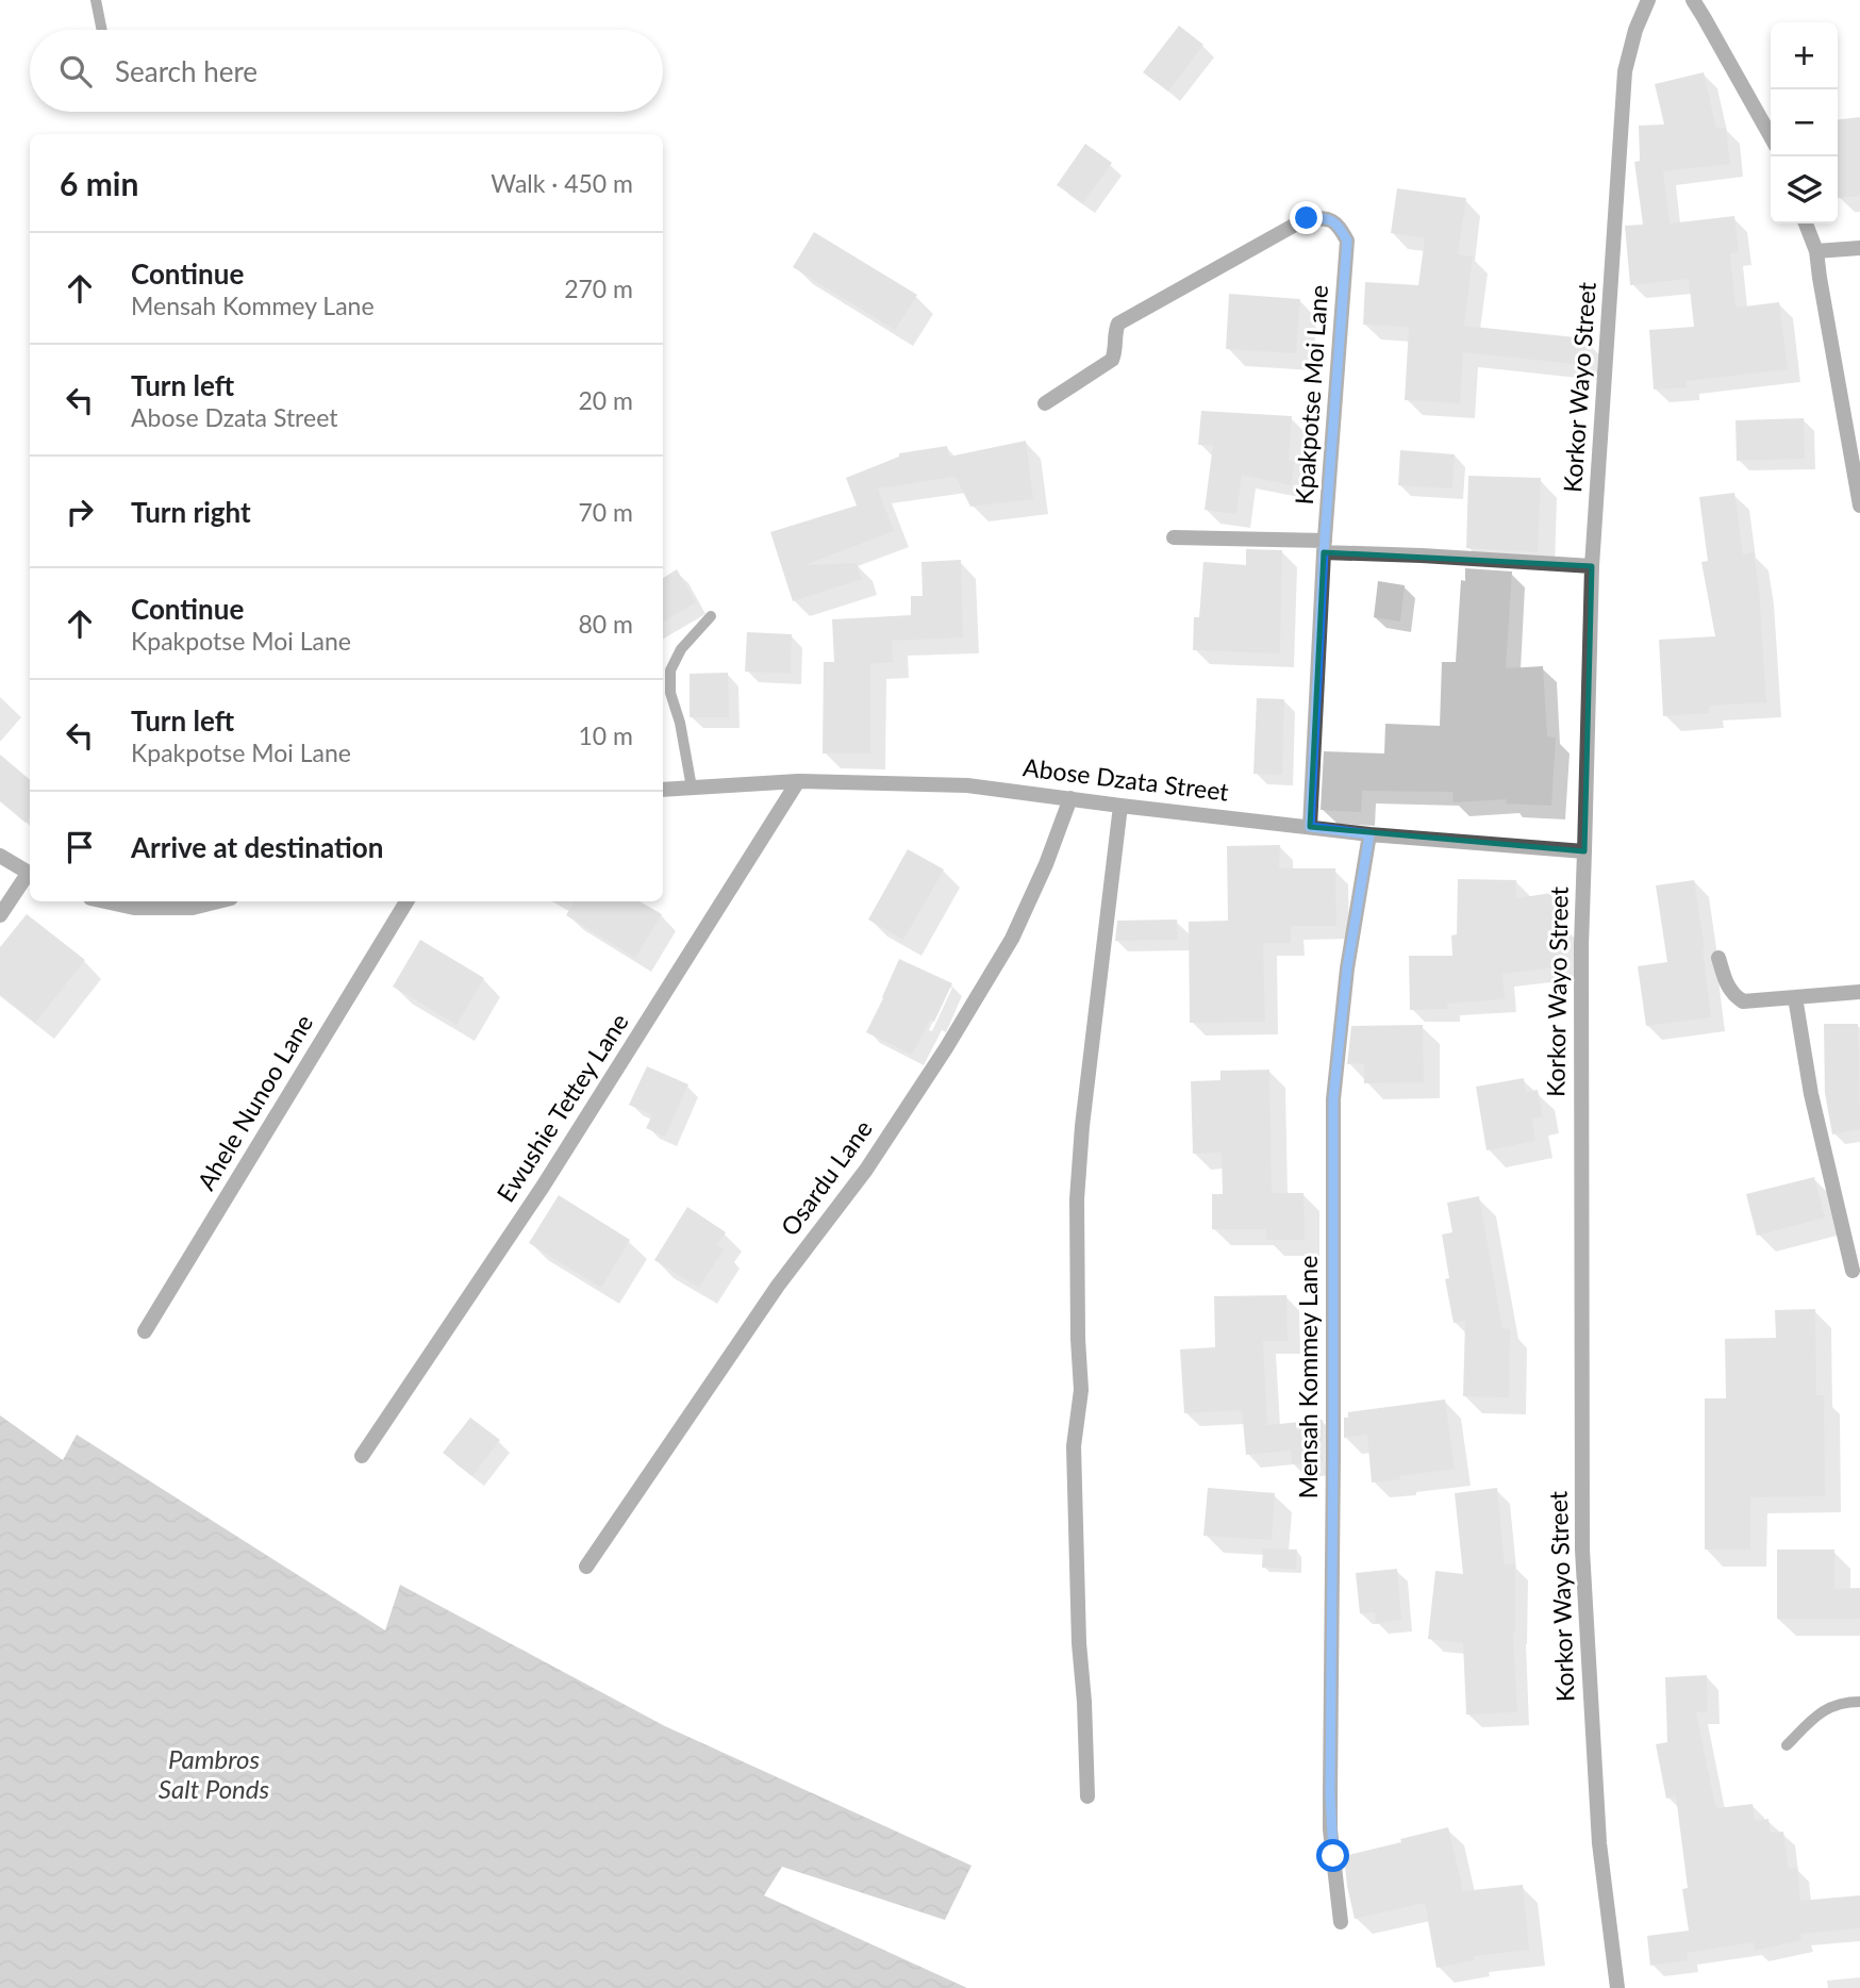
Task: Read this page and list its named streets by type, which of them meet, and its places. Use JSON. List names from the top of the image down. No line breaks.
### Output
{"streets":{"street":["Korkor Wayo Street","Kpakpotse Moi Lane","Abose Dzata Street","Ahele Nunoo Lane","Ewushie Tettey Lane","Osardu Lane","Mensah Kommey Lane"]},"crossings":[["Korkor Wayo Street","Abose Dzata Street"],["Kpakpotse Moi Lane","Abose Dzata Street"],["Abose Dzata Street","Ewushie Tettey Lane"],["Abose Dzata Street","Osardu Lane"],["Abose Dzata Street","Mensah Kommey Lane"]],"water":["Pambros Salt Ponds"],"page":{"map_buttons":["+","−"],"search":"Search here","heading":["6 min","Walk · 450 m"],"list":[["Continue","Mensah Kommey Lane","270 m"],["Turn left","Abose Dzata Street","20 m"],["Turn right","70 m"],["Continue","Kpakpotse Moi Lane","80 m"],["Turn left","Kpakpotse Moi Lane","10 m"],"Arrive at destination"]}}
